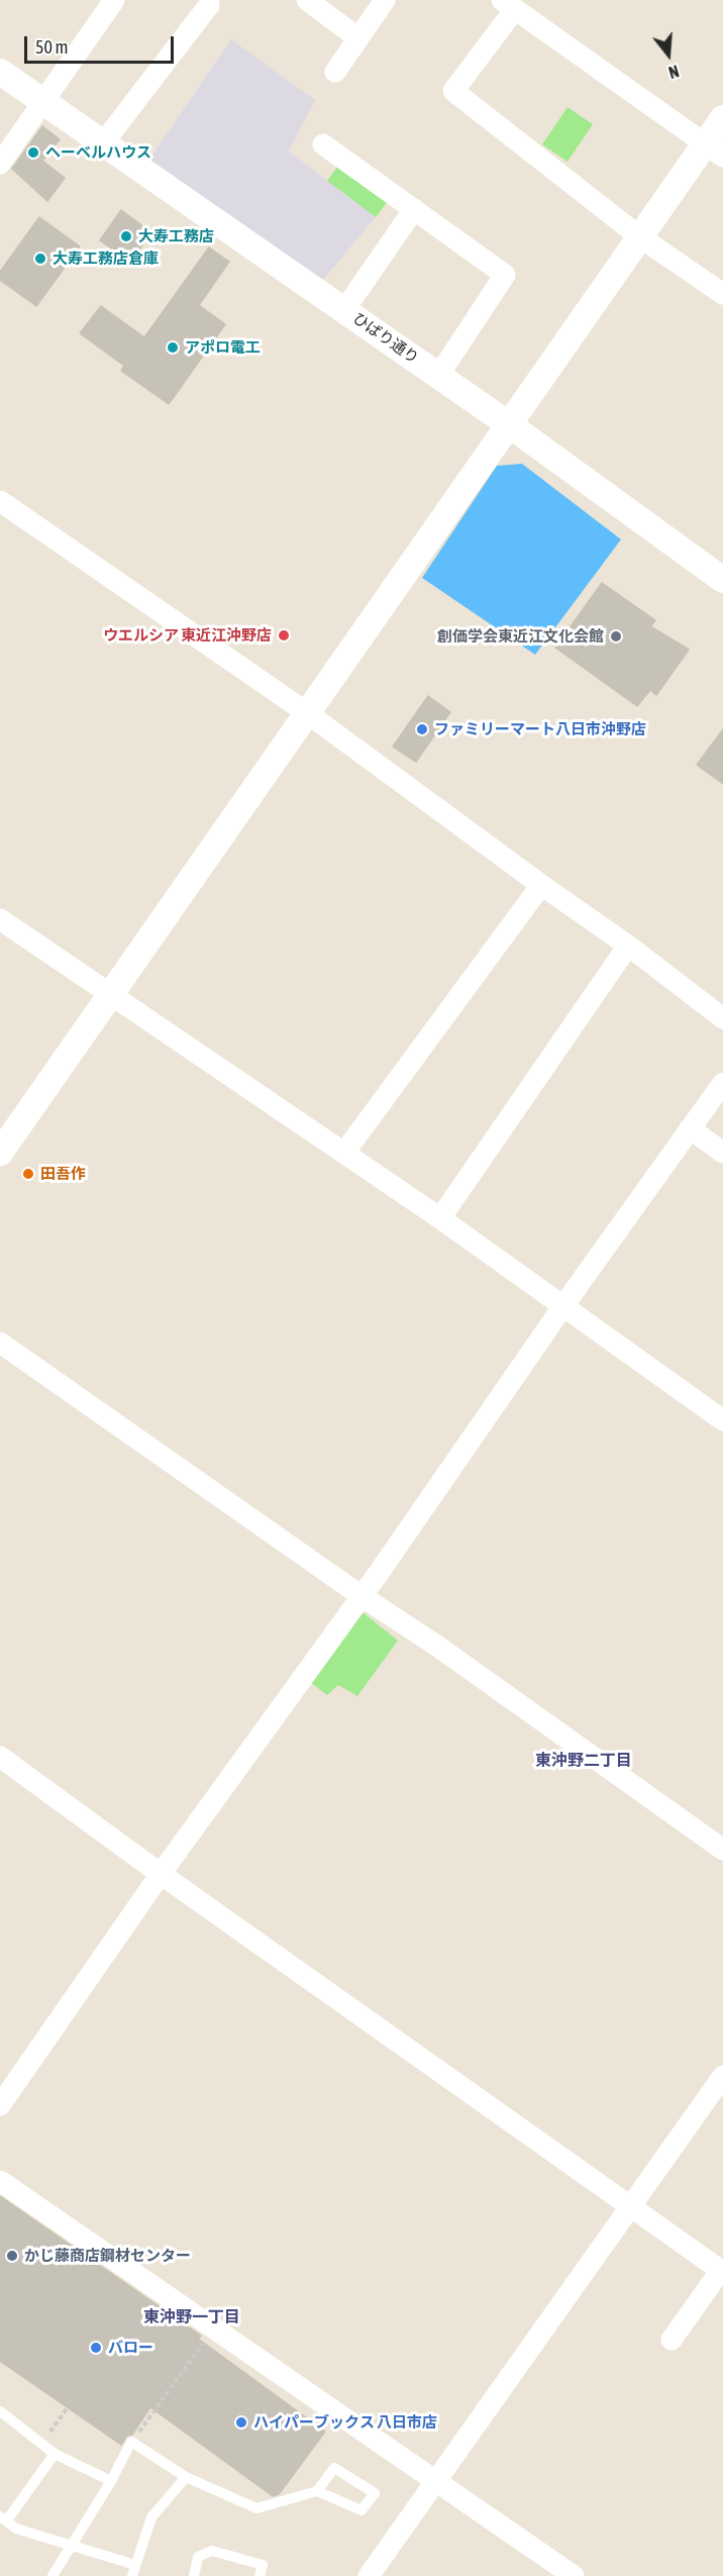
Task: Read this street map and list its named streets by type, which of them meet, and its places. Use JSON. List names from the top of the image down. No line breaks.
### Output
{"streets":{"street":["ひばり通り"]},"districts":["東沖野二丁目","東沖野一丁目"],"places":["ヘーベルハウス","大寿工務店","大寿工務店倉庫","アポロ電工","ウエルシア 東近江沖野店","創価学会東近江文化会館","ファミリーマート八日市沖野店","田吾作","かじ藤商店鋼材センター","バロー","ハイパーブックス 八日市店"],"scale_bar":"50 m","north":"bottom"}
